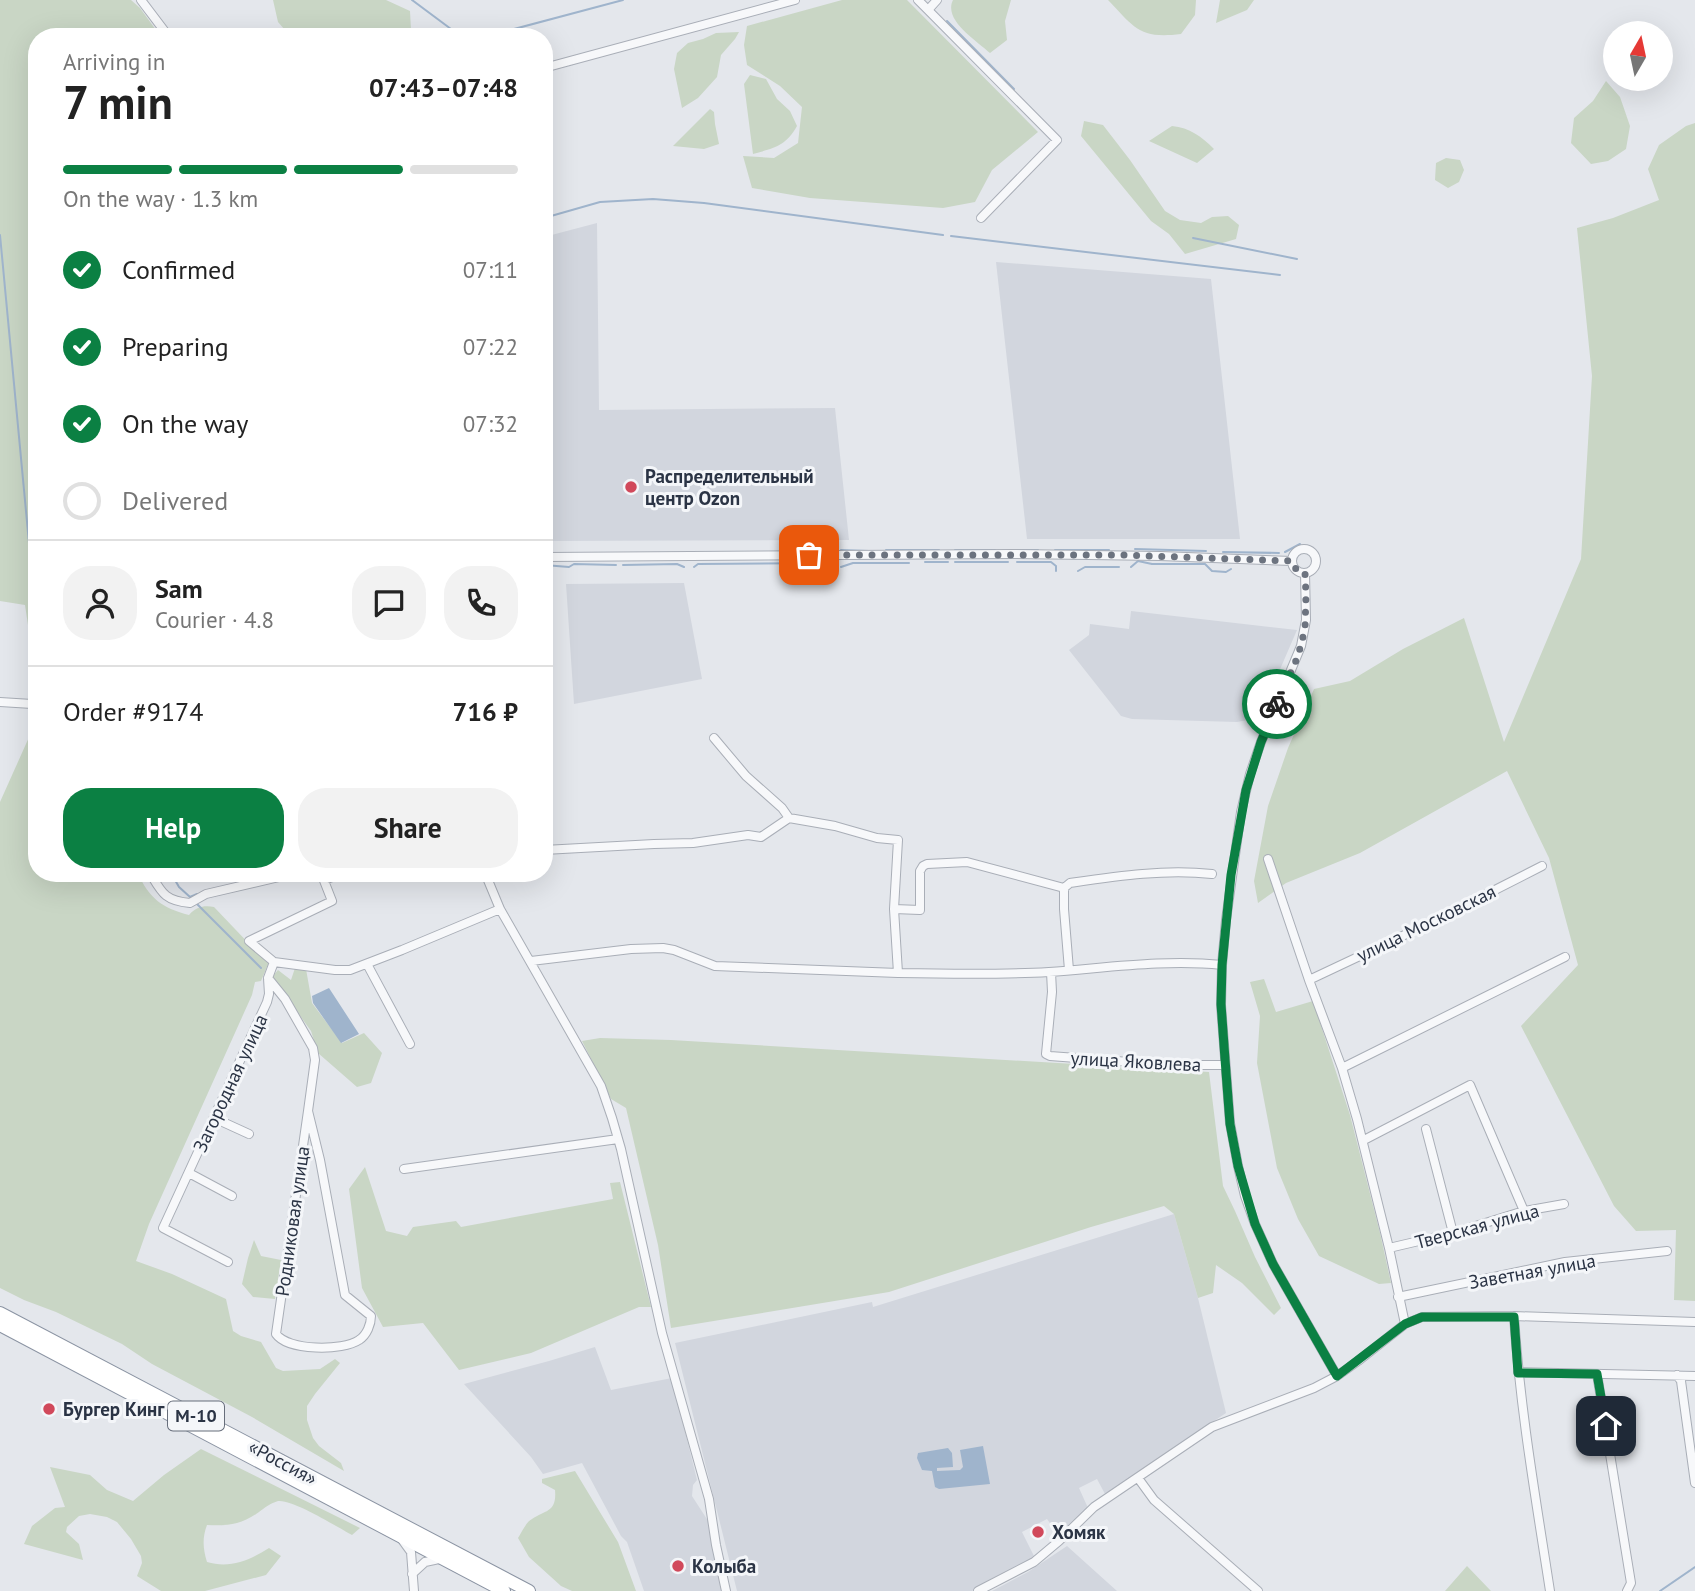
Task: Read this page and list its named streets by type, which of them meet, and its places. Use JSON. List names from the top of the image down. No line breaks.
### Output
{"streets":{"highway":["М-10","«Россия»"],"street":["улица Московская","улица Яковлева","Загородная улица","Родниковая улица","Тверская улица","Заветная улица"]},"crossings":[["Загородная улица","Родниковая улица"]],"places":["Распределительный центр Ozon","Бургер Кинг","Хомяк","Колыба"],"north":"top","page":{"heading":["7 min","Arriving in","07:43–07:48"],"panel":["Sam","Courier · 4.8","Order #9174","716 ₽"],"bar":"On the way · 1.3 km","list":[["Confirmed","07:11"],["Preparing","07:22"],["On the way","07:32"],"Delivered"],"buttons":["Help","Share"]}}
